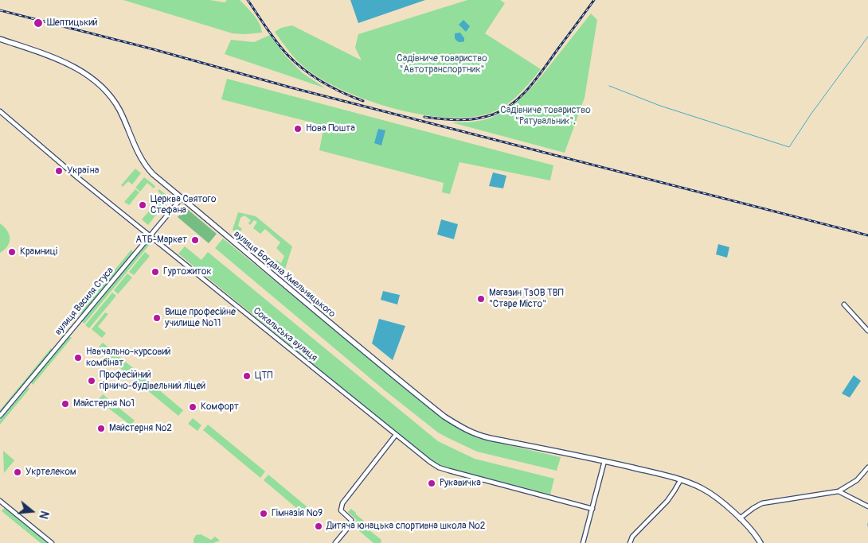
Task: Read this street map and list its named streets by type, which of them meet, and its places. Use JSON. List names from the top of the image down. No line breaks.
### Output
{"streets":{"street":["вулиця Богдана Хмельницького","вулиця Василя Стуса","Сокальська вулиця"]},"crossings":[["вулиця Богдана Хмельницького","вулиця Василя Стуса"],["вулиця Василя Стуса","Сокальська вулиця"]],"parks":["Садівниче товариство \"Автотранспортник\"","Садівниче товариство \"Рятувальник\"."],"places":["Шептицький","Нова Пошта","Україна","Церква Святого Стефана","АТБ-Маркет","Крамниці","Гуртожиток","Магазин ТзОВ ТВП \"Старе Місто\"","Вище професійне училище №11","Навчально-курсовий комбінат","ЦТП","Професійний гірничо-будівельний ліцей","Майстерня №1","Комфорт","Майстерня №2","Укртелеком","Рукавичка","Гімназія №9","Дитяча юнацька спортивна школа №2"],"north":"right"}
